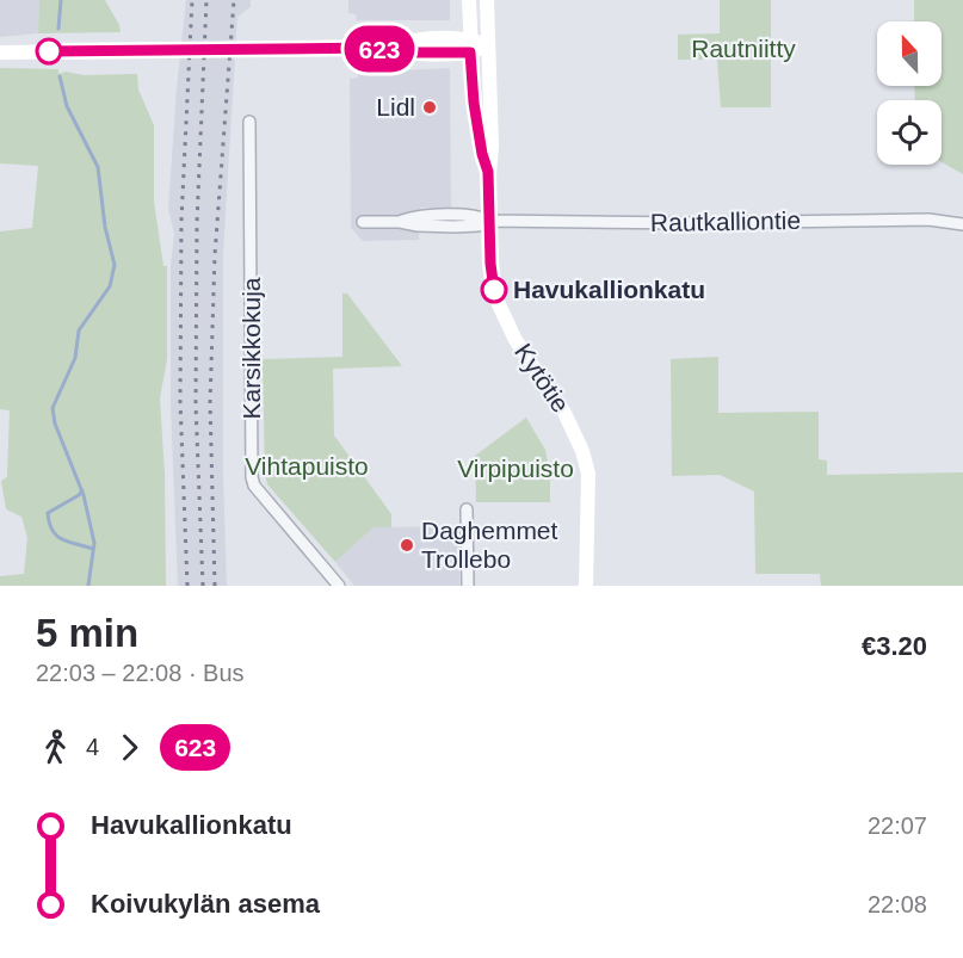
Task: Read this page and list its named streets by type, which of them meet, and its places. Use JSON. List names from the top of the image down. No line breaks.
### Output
{"streets":{"street":["Rautkalliontie","Karsikkokuja","Kytötie"]},"crossings":[["Rautkalliontie","Kytötie"]],"parks":["Rautniitty","Vihtapuisto","Virpipuisto"],"places":["Lidl","Havukallionkatu","Daghemmet Trollebo"],"lines":["bus line 623"],"north":"top","page":{"on_map":"623","heading":["5 min","22:03 – 22:08 · Bus","€3.20"],"legs":["4","623"],"list":[{"name":"Havukallionkatu","value":"22:07"},{"name":"Koivukylän asema","value":"22:08"}]}}
